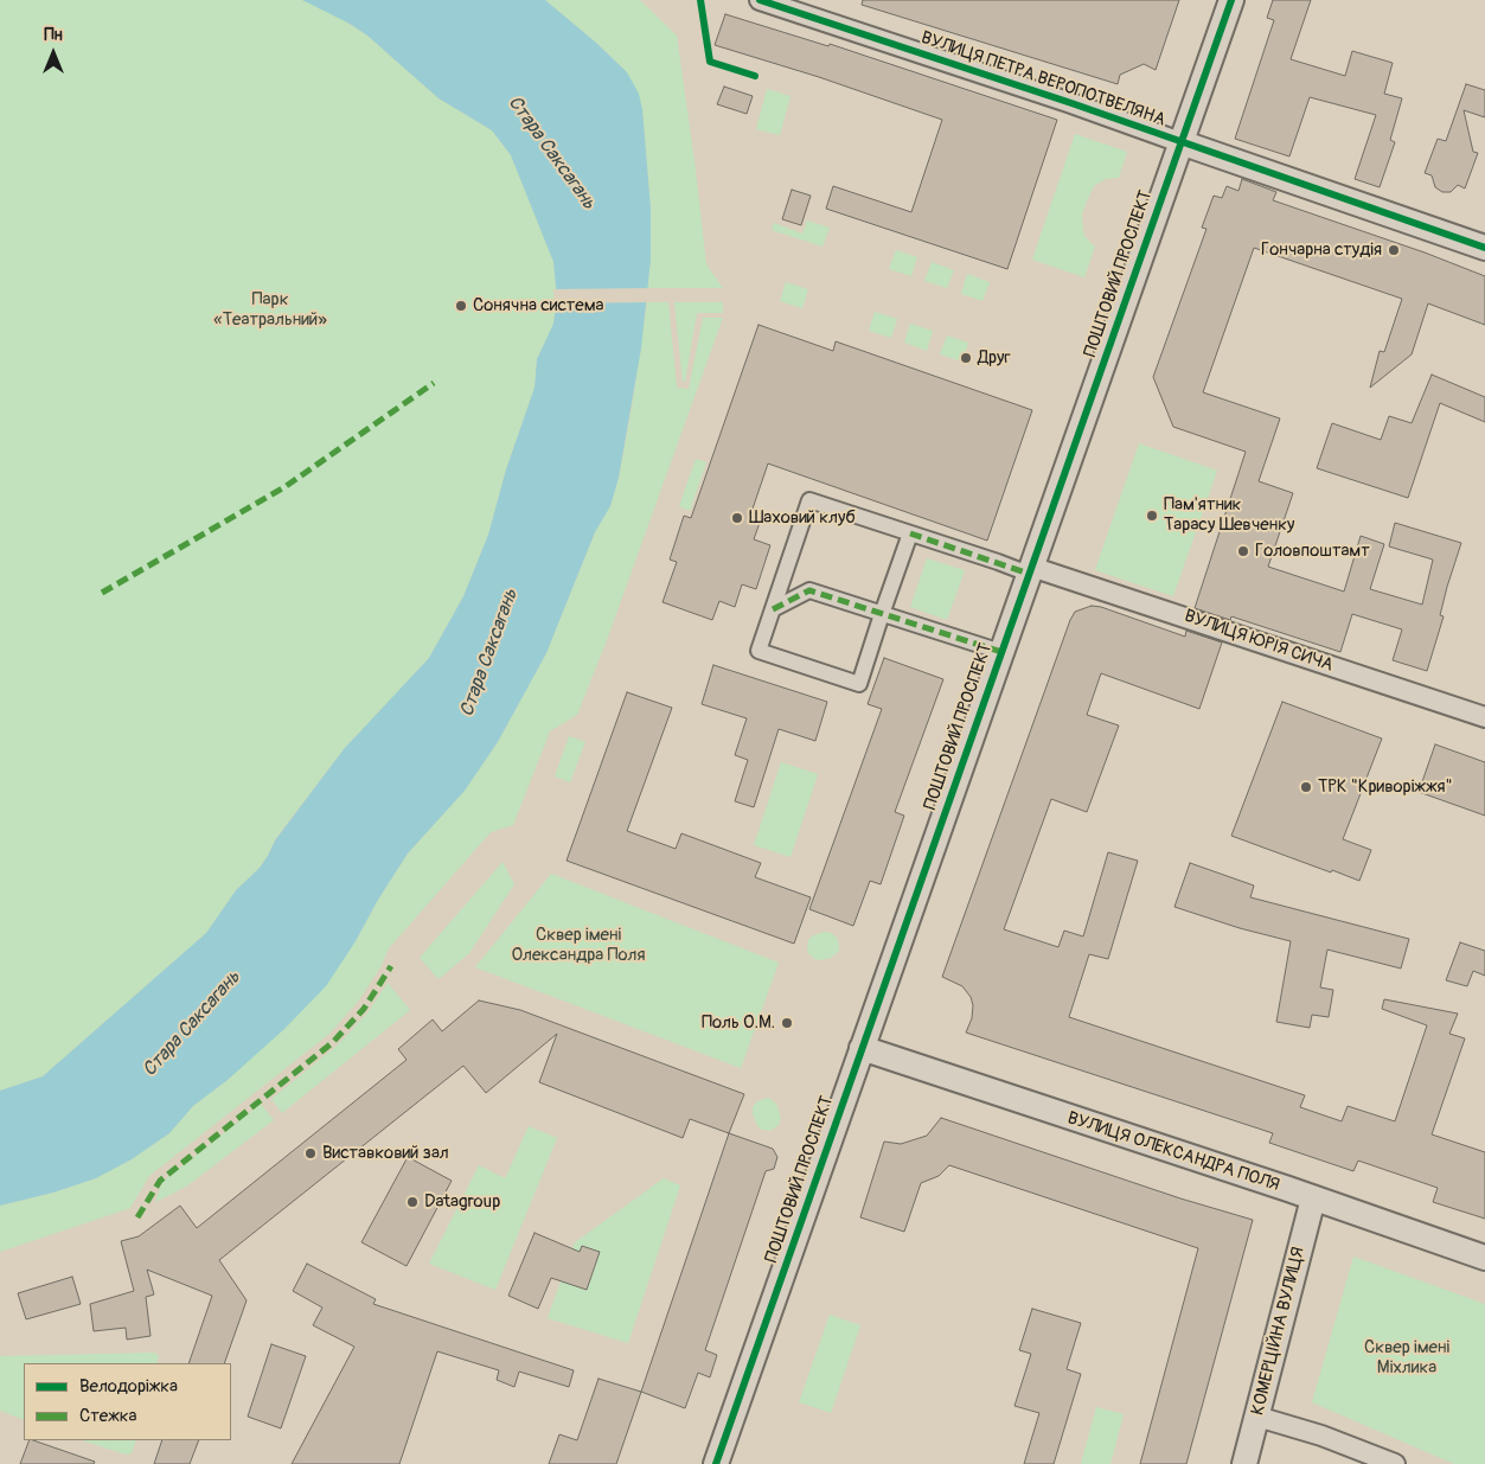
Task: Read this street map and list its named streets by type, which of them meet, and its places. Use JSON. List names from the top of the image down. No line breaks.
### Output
{"streets":{"street":["ВУЛИЦЯ ПЕТРА ВЕРОПОТВЕЛЯНА","ПОШТОВИЙ ПРОСПЕКТ","ВУЛИЦЯ ЮРІЯ СИЧА","ВУЛИЦЯ ОЛЕКСАНДРА ПОЛЯ","КОМЕРЦІЙНА ВУЛИЦЯ"]},"crossings":[["ВУЛИЦЯ ПЕТРА ВЕРОПОТВЕЛЯНА","ПОШТОВИЙ ПРОСПЕКТ"],["ПОШТОВИЙ ПРОСПЕКТ","ВУЛИЦЯ ЮРІЯ СИЧА"],["ПОШТОВИЙ ПРОСПЕКТ","ВУЛИЦЯ ОЛЕКСАНДРА ПОЛЯ"],["ВУЛИЦЯ ОЛЕКСАНДРА ПОЛЯ","КОМЕРЦІЙНА ВУЛИЦЯ"]],"water":["Стара Саксагань"],"parks":["Парк «Театральний»","Сквер імені Олександра Поля","Сквер імені Міхлика"],"places":["Гончарна студія","Сонячна система","Друг","Пам'ятник Тарасу Шевченку","Шаховий клуб","Головпоштамт","ТРК \"Криворіжжя\"","Поль О.М.","Виставковий зал","Datagroup"],"legend":["Велодоріжка","Стежка"],"north":"top"}
